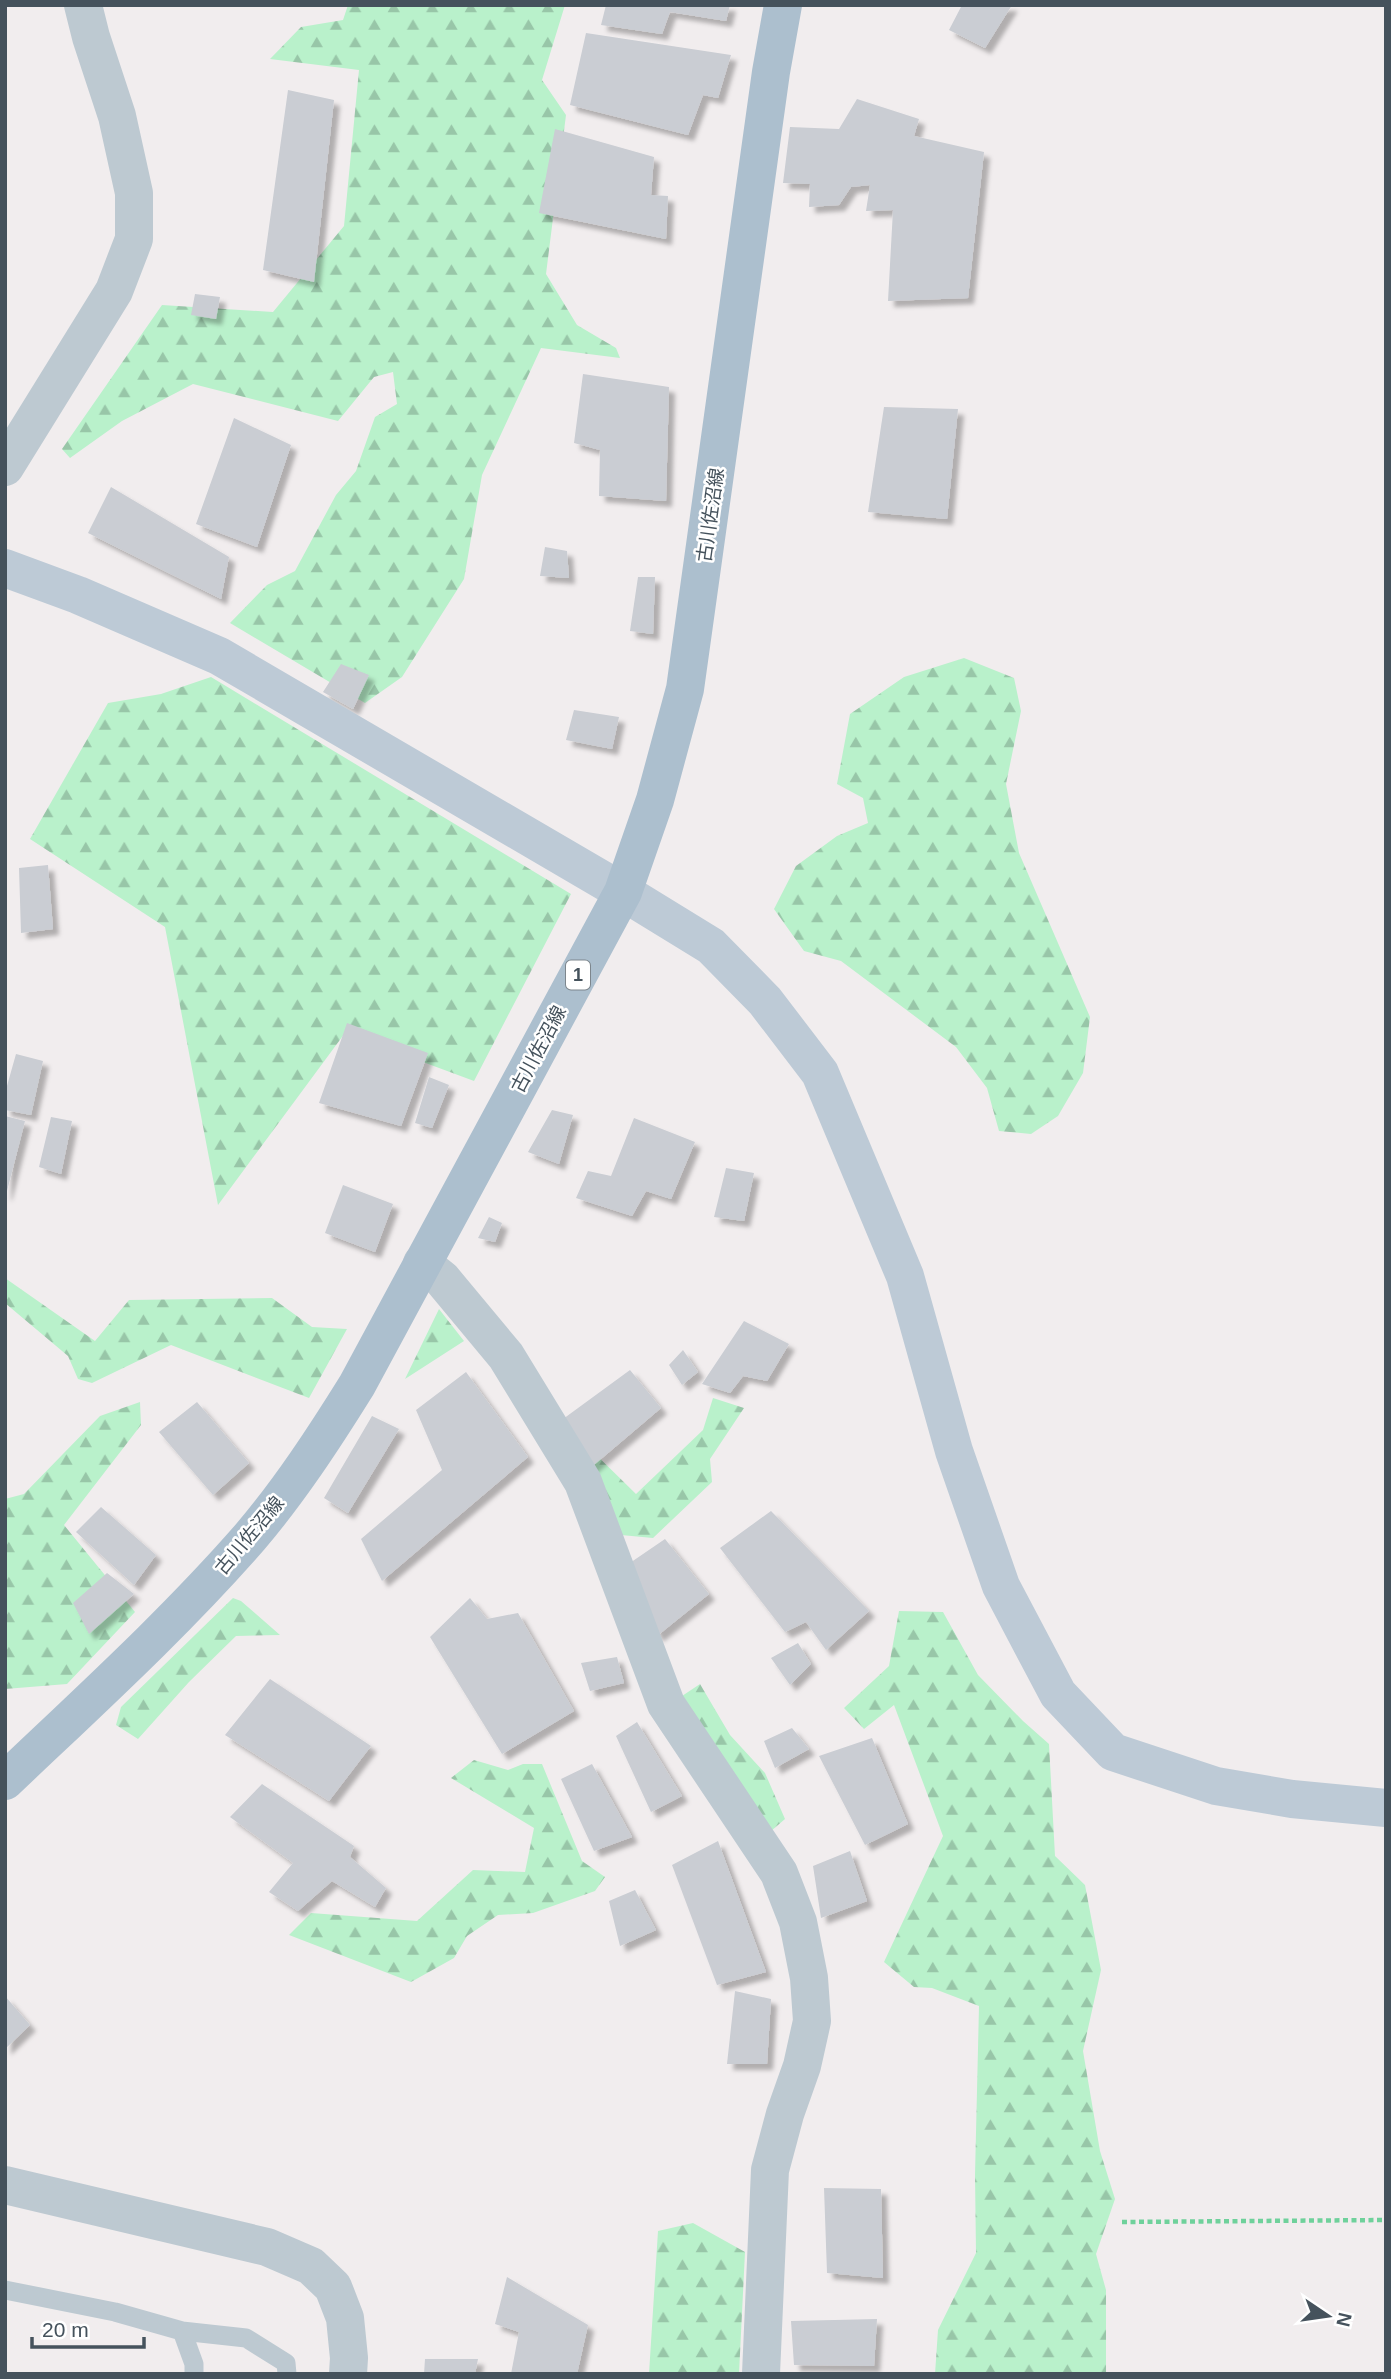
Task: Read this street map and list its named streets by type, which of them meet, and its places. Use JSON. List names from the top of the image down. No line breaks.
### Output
{"streets":{"main road":["古川佐沼線","1"]},"scale_bar":"20 m","north":"right"}
